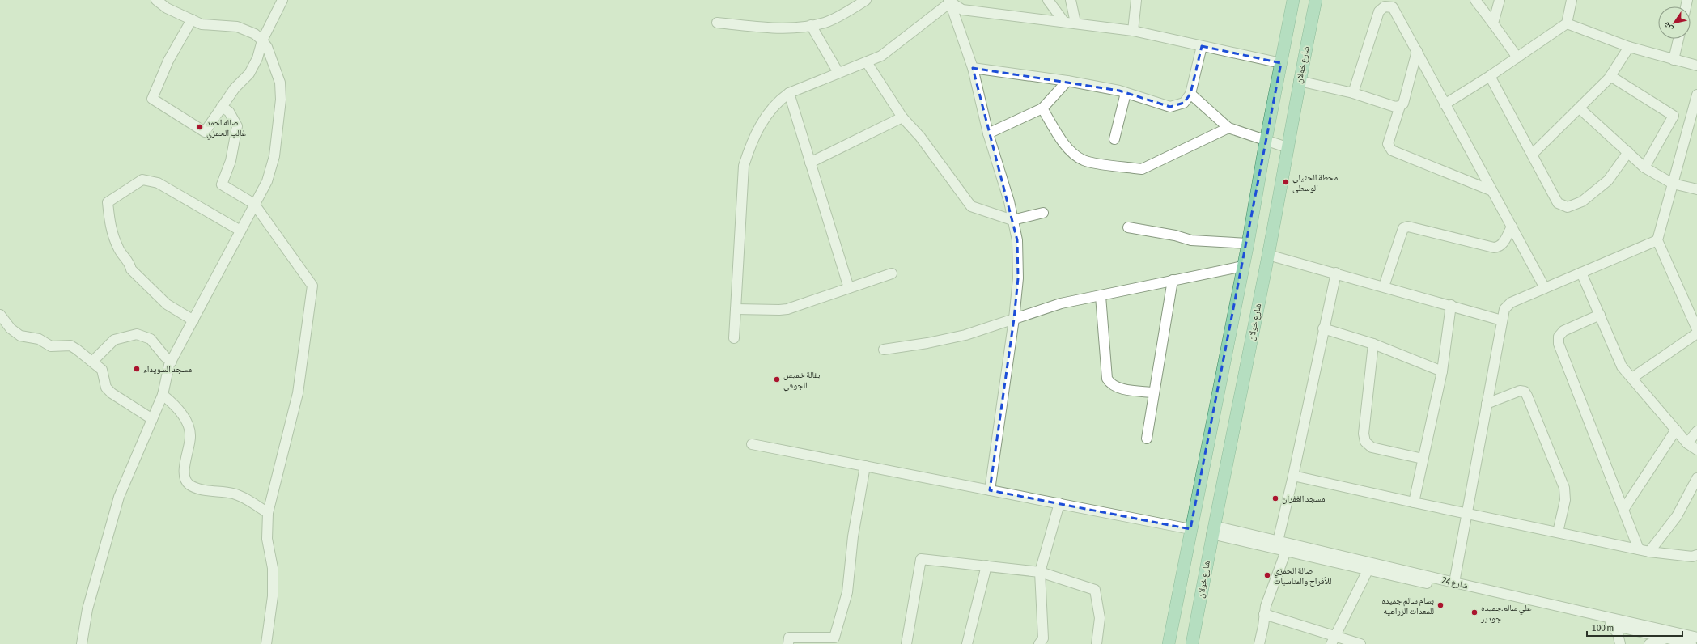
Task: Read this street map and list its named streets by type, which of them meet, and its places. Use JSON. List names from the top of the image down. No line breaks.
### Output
{"streets":{"main road":["شارع خولان"],"street":["شارع 24"]},"crossings":[["شارع خولان","شارع 24"]],"places":["صاله احمد غالب الحمزي","محطة الحثيلي الوسطى","مسجد السويداء","بقالة خميس الجوفي","مسجد الغفران","صالة الحمزي للأفراح والمناسبات","بسام سالم جميده للمعدات الزراعيه","علي سالم.جميده جودير"],"scale_bar":"100 m","north":"bottom left"}
